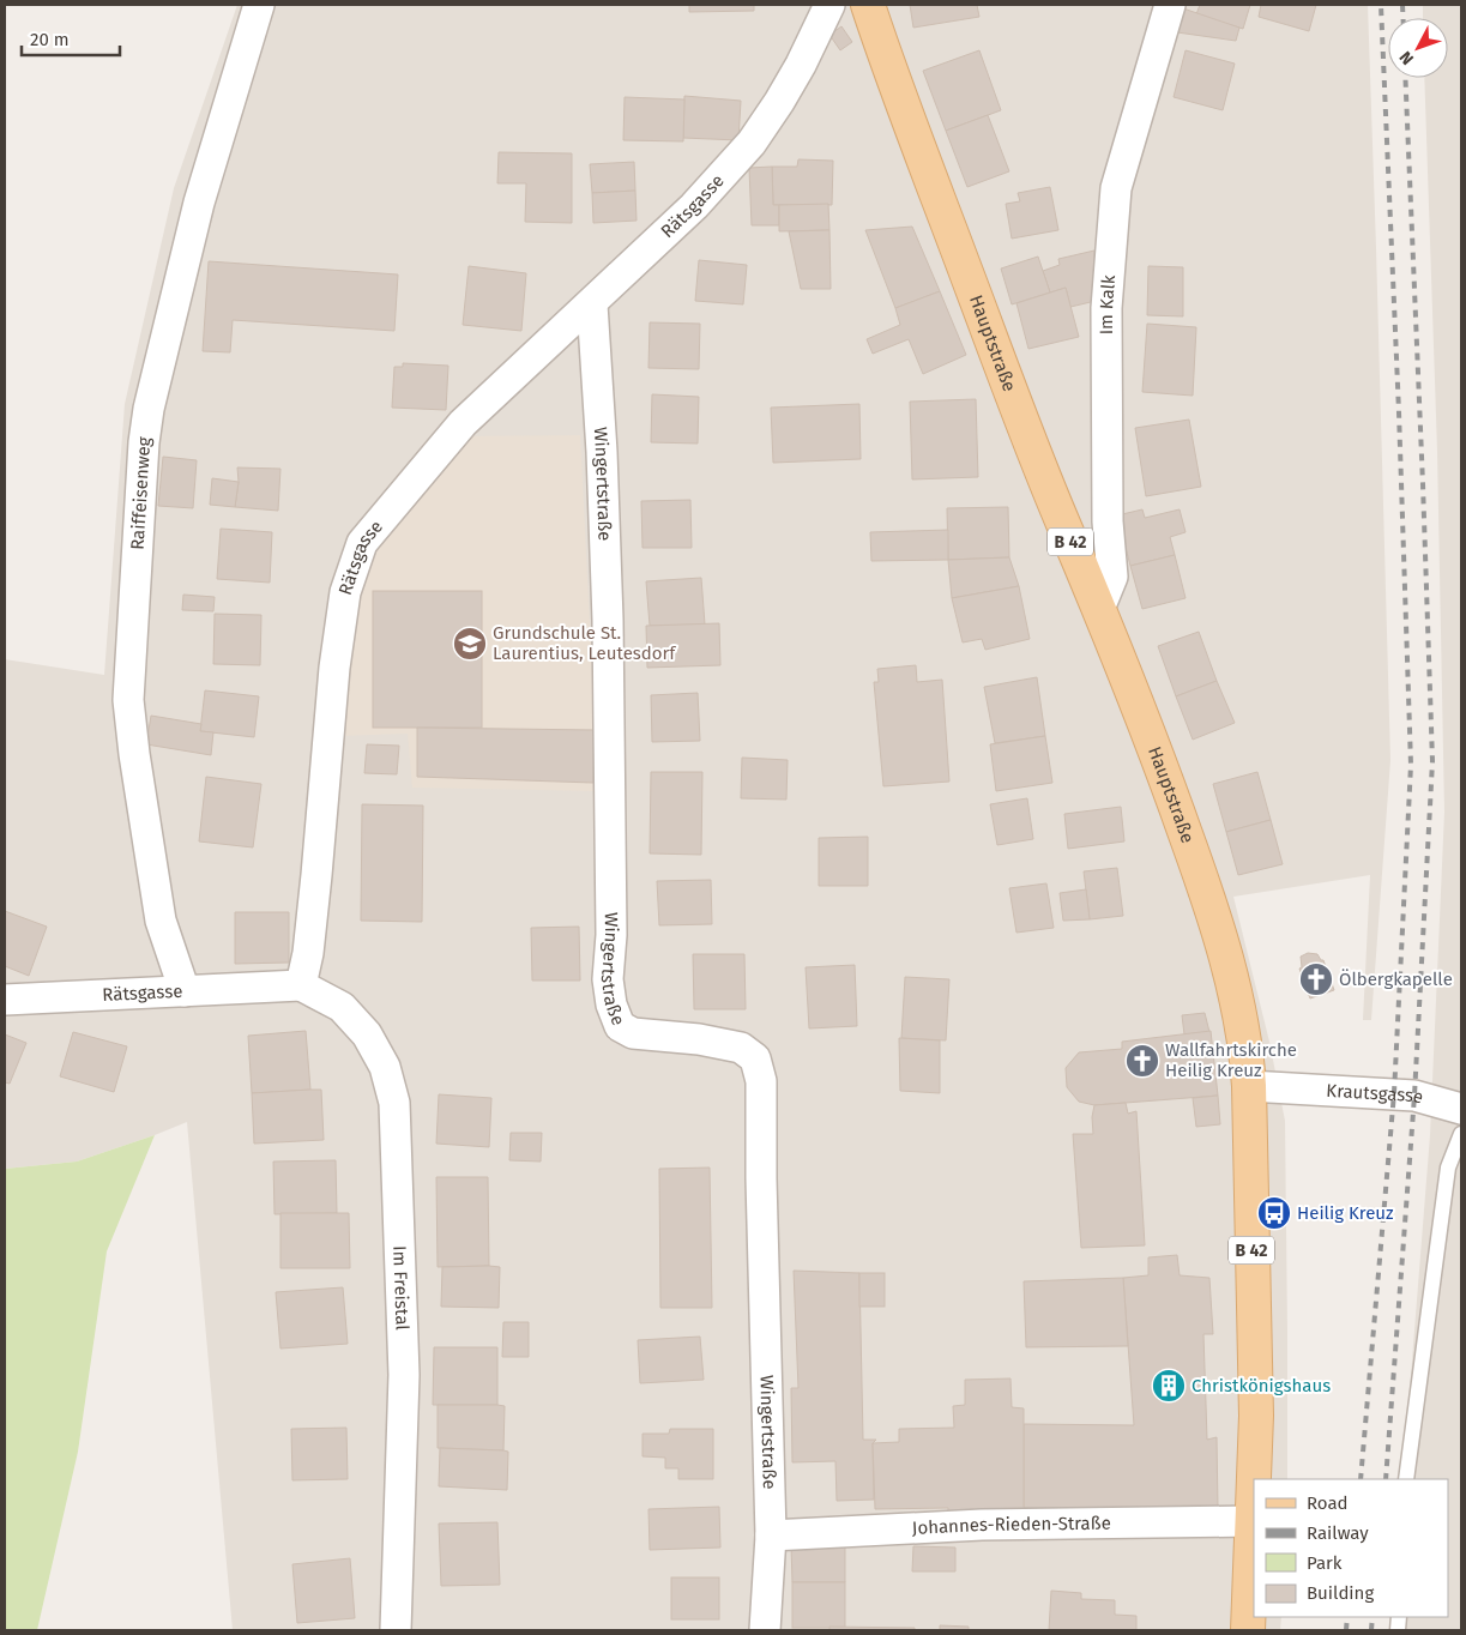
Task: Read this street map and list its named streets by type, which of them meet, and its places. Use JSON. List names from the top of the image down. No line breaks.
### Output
{"streets":{"main road":["Hauptstraße","B 42"],"street":["Rätsgasse","Im Kalk","Wingertstraße","Raiffeisenweg","Krautsgasse","Im Freistal","Johannes-Rieden-Straße"]},"crossings":[["Rätsgasse","Wingertstraße"],["Rätsgasse","Raiffeisenweg"],["Rätsgasse","Im Freistal"],["Im Kalk","Hauptstraße"],["Hauptstraße","Krautsgasse"],["Hauptstraße","Johannes-Rieden-Straße"],["Wingertstraße","Johannes-Rieden-Straße"]],"places":{"school or university":["Grundschule St. Laurentius, Leutesdorf"],"church":["Ölbergkapelle","Wallfahrtskirche Heilig Kreuz"],"bus stop":["Heilig Kreuz"],"building":["Christkönigshaus"]},"legend":["Road","Railway","Park","Building"],"scale_bar":"20 m","north":"bottom left"}
